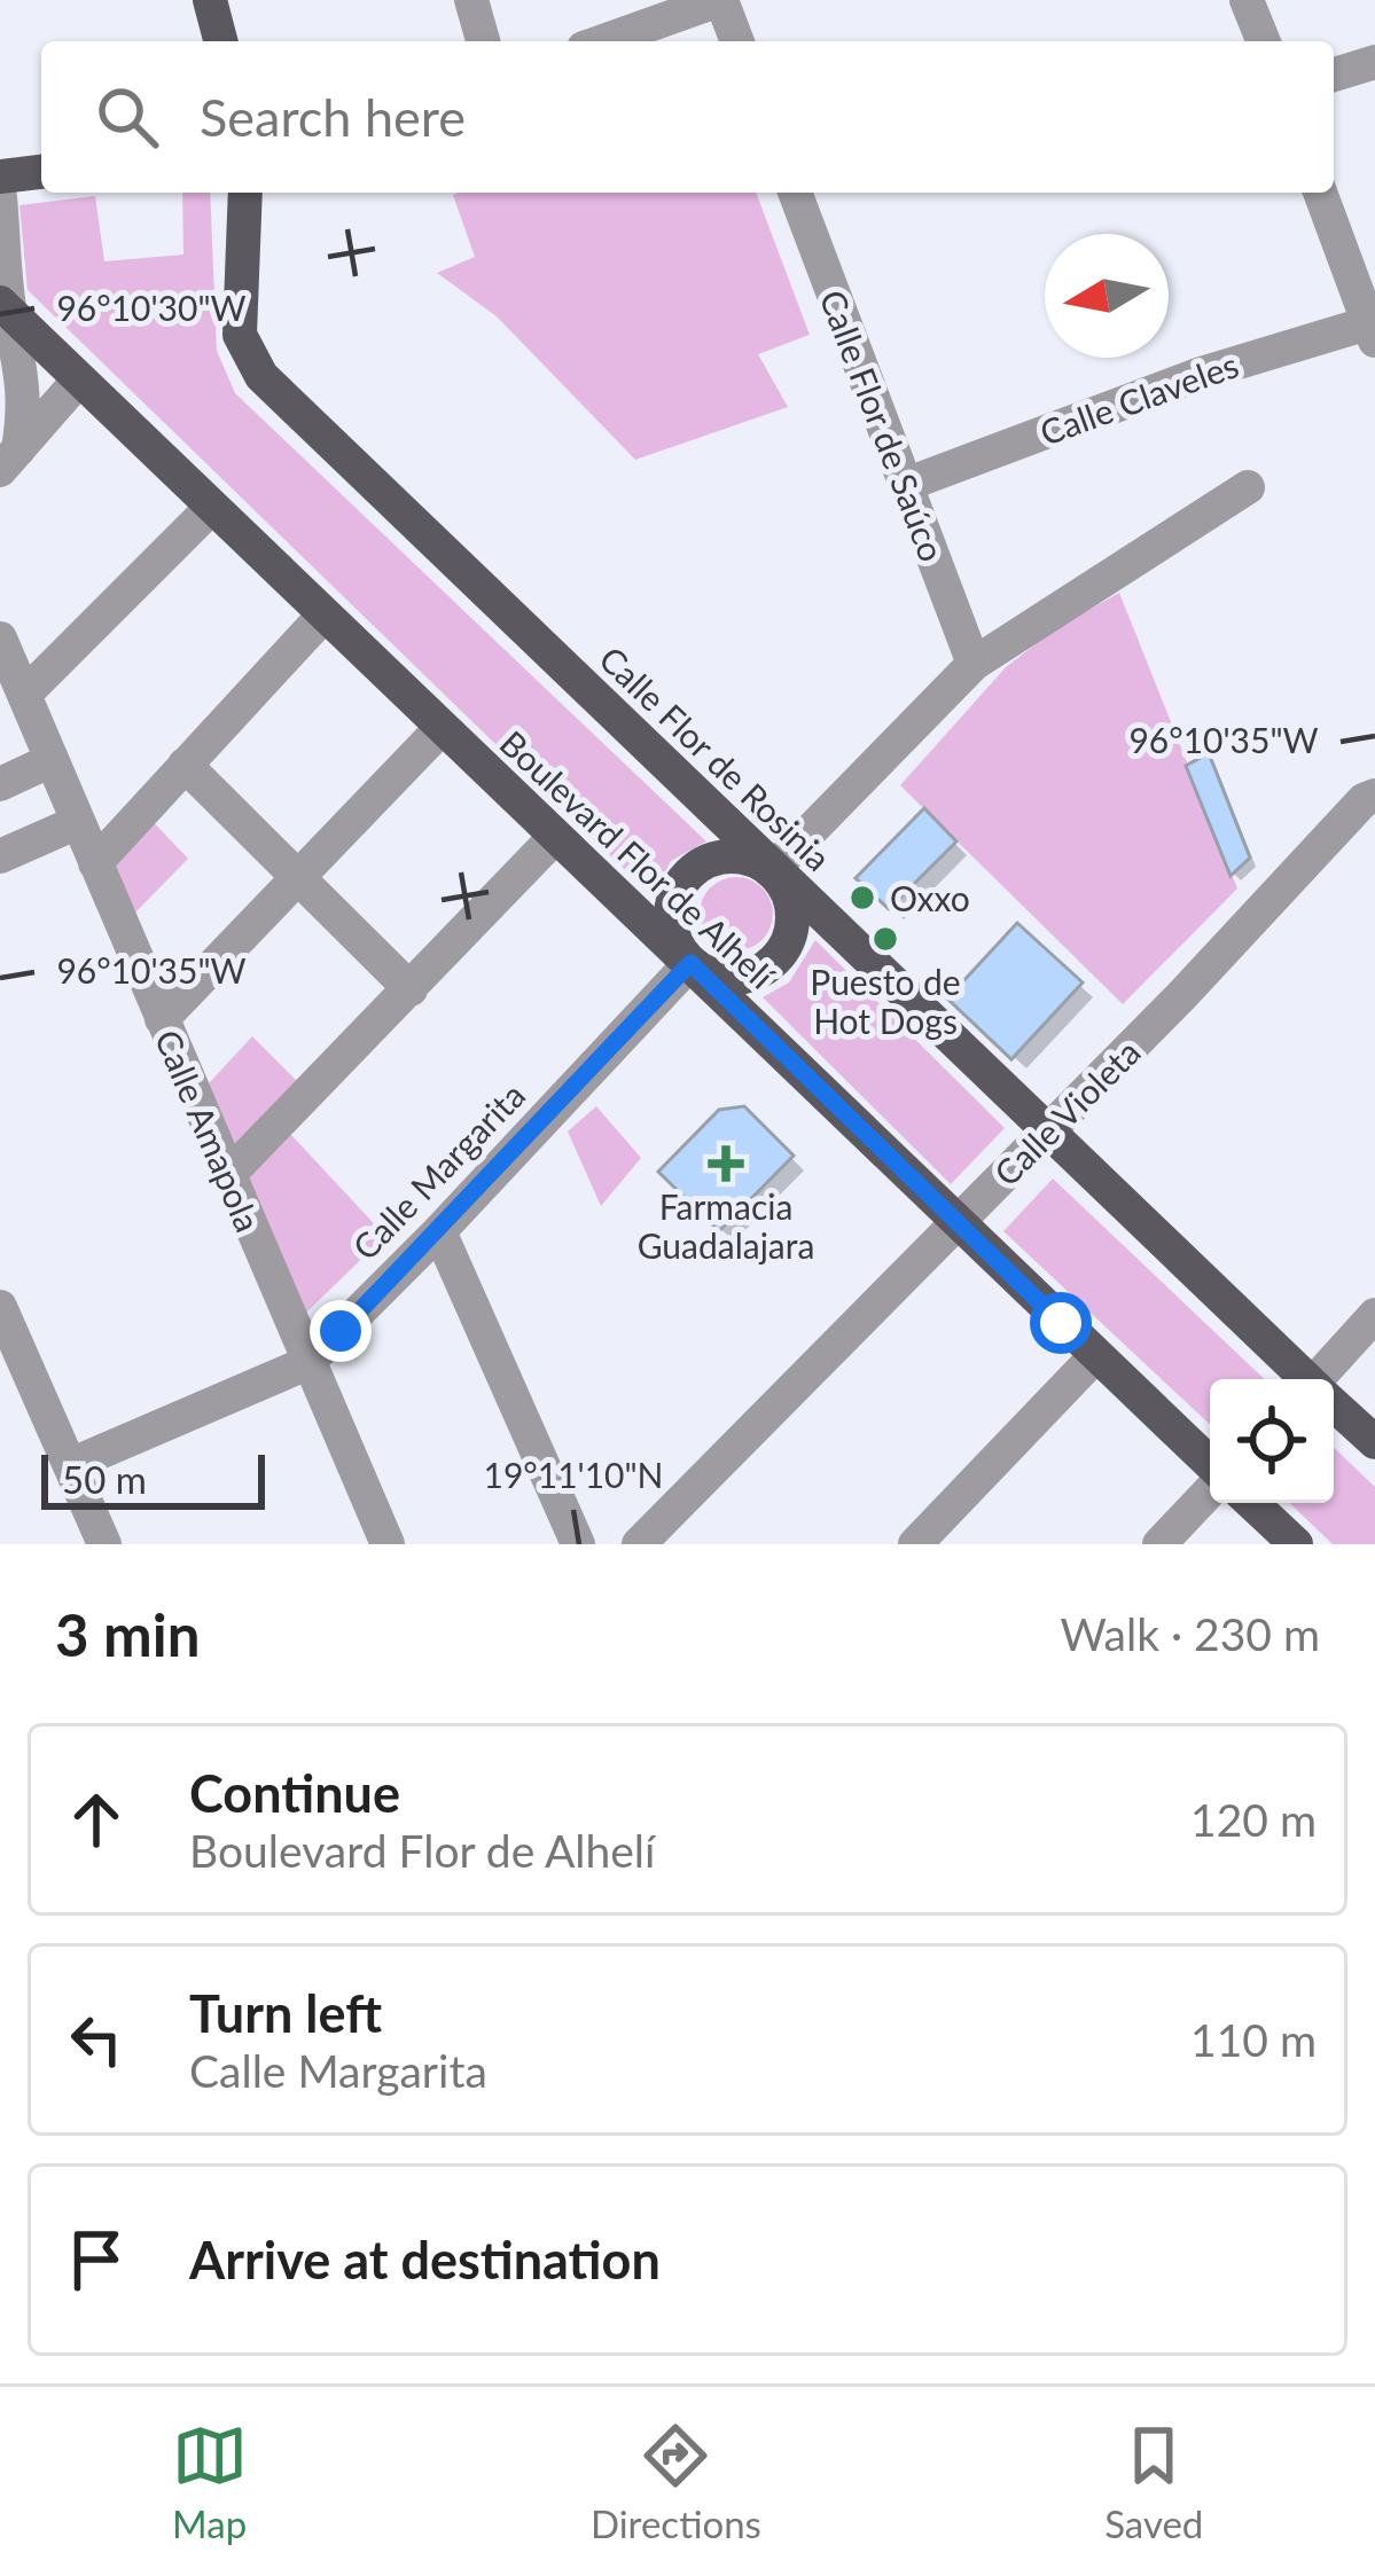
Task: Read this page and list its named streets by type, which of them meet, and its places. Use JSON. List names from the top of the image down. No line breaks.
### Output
{"streets":{"main road":["Calle Flor de Rosinia","Boulevard Flor de Alhelí"],"street":["Calle Claveles","Calle Flor de Saúco","Calle Violeta","Calle Amapola","Calle Margarita"]},"crossings":[["Calle Claveles","Calle Flor de Saúco"],["Calle Flor de Rosinia","Boulevard Flor de Alhelí"],["Calle Flor de Rosinia","Calle Violeta"],["Calle Flor de Rosinia","Calle Margarita"],["Boulevard Flor de Alhelí","Calle Violeta"],["Boulevard Flor de Alhelí","Calle Margarita"],["Calle Amapola","Calle Margarita"]],"places":{"other":["Oxxo","Puesto de Hot Dogs"],"health":["Farmacia Guadalajara"]},"scale_bar":"50 m","north":"left","page":{"search":"Search here","scale":"50 m","heading":["3 min","Walk · 230 m"],"list":[["Continue","Boulevard Flor de Alhelí","120 m"],["Turn left","Calle Margarita","110 m"],"Arrive at destination"],"nav":["Map","Directions","Saved"]},"coordinates":["96°10'30\"W","96°10'35\"W","19°11'10\"N"]}
